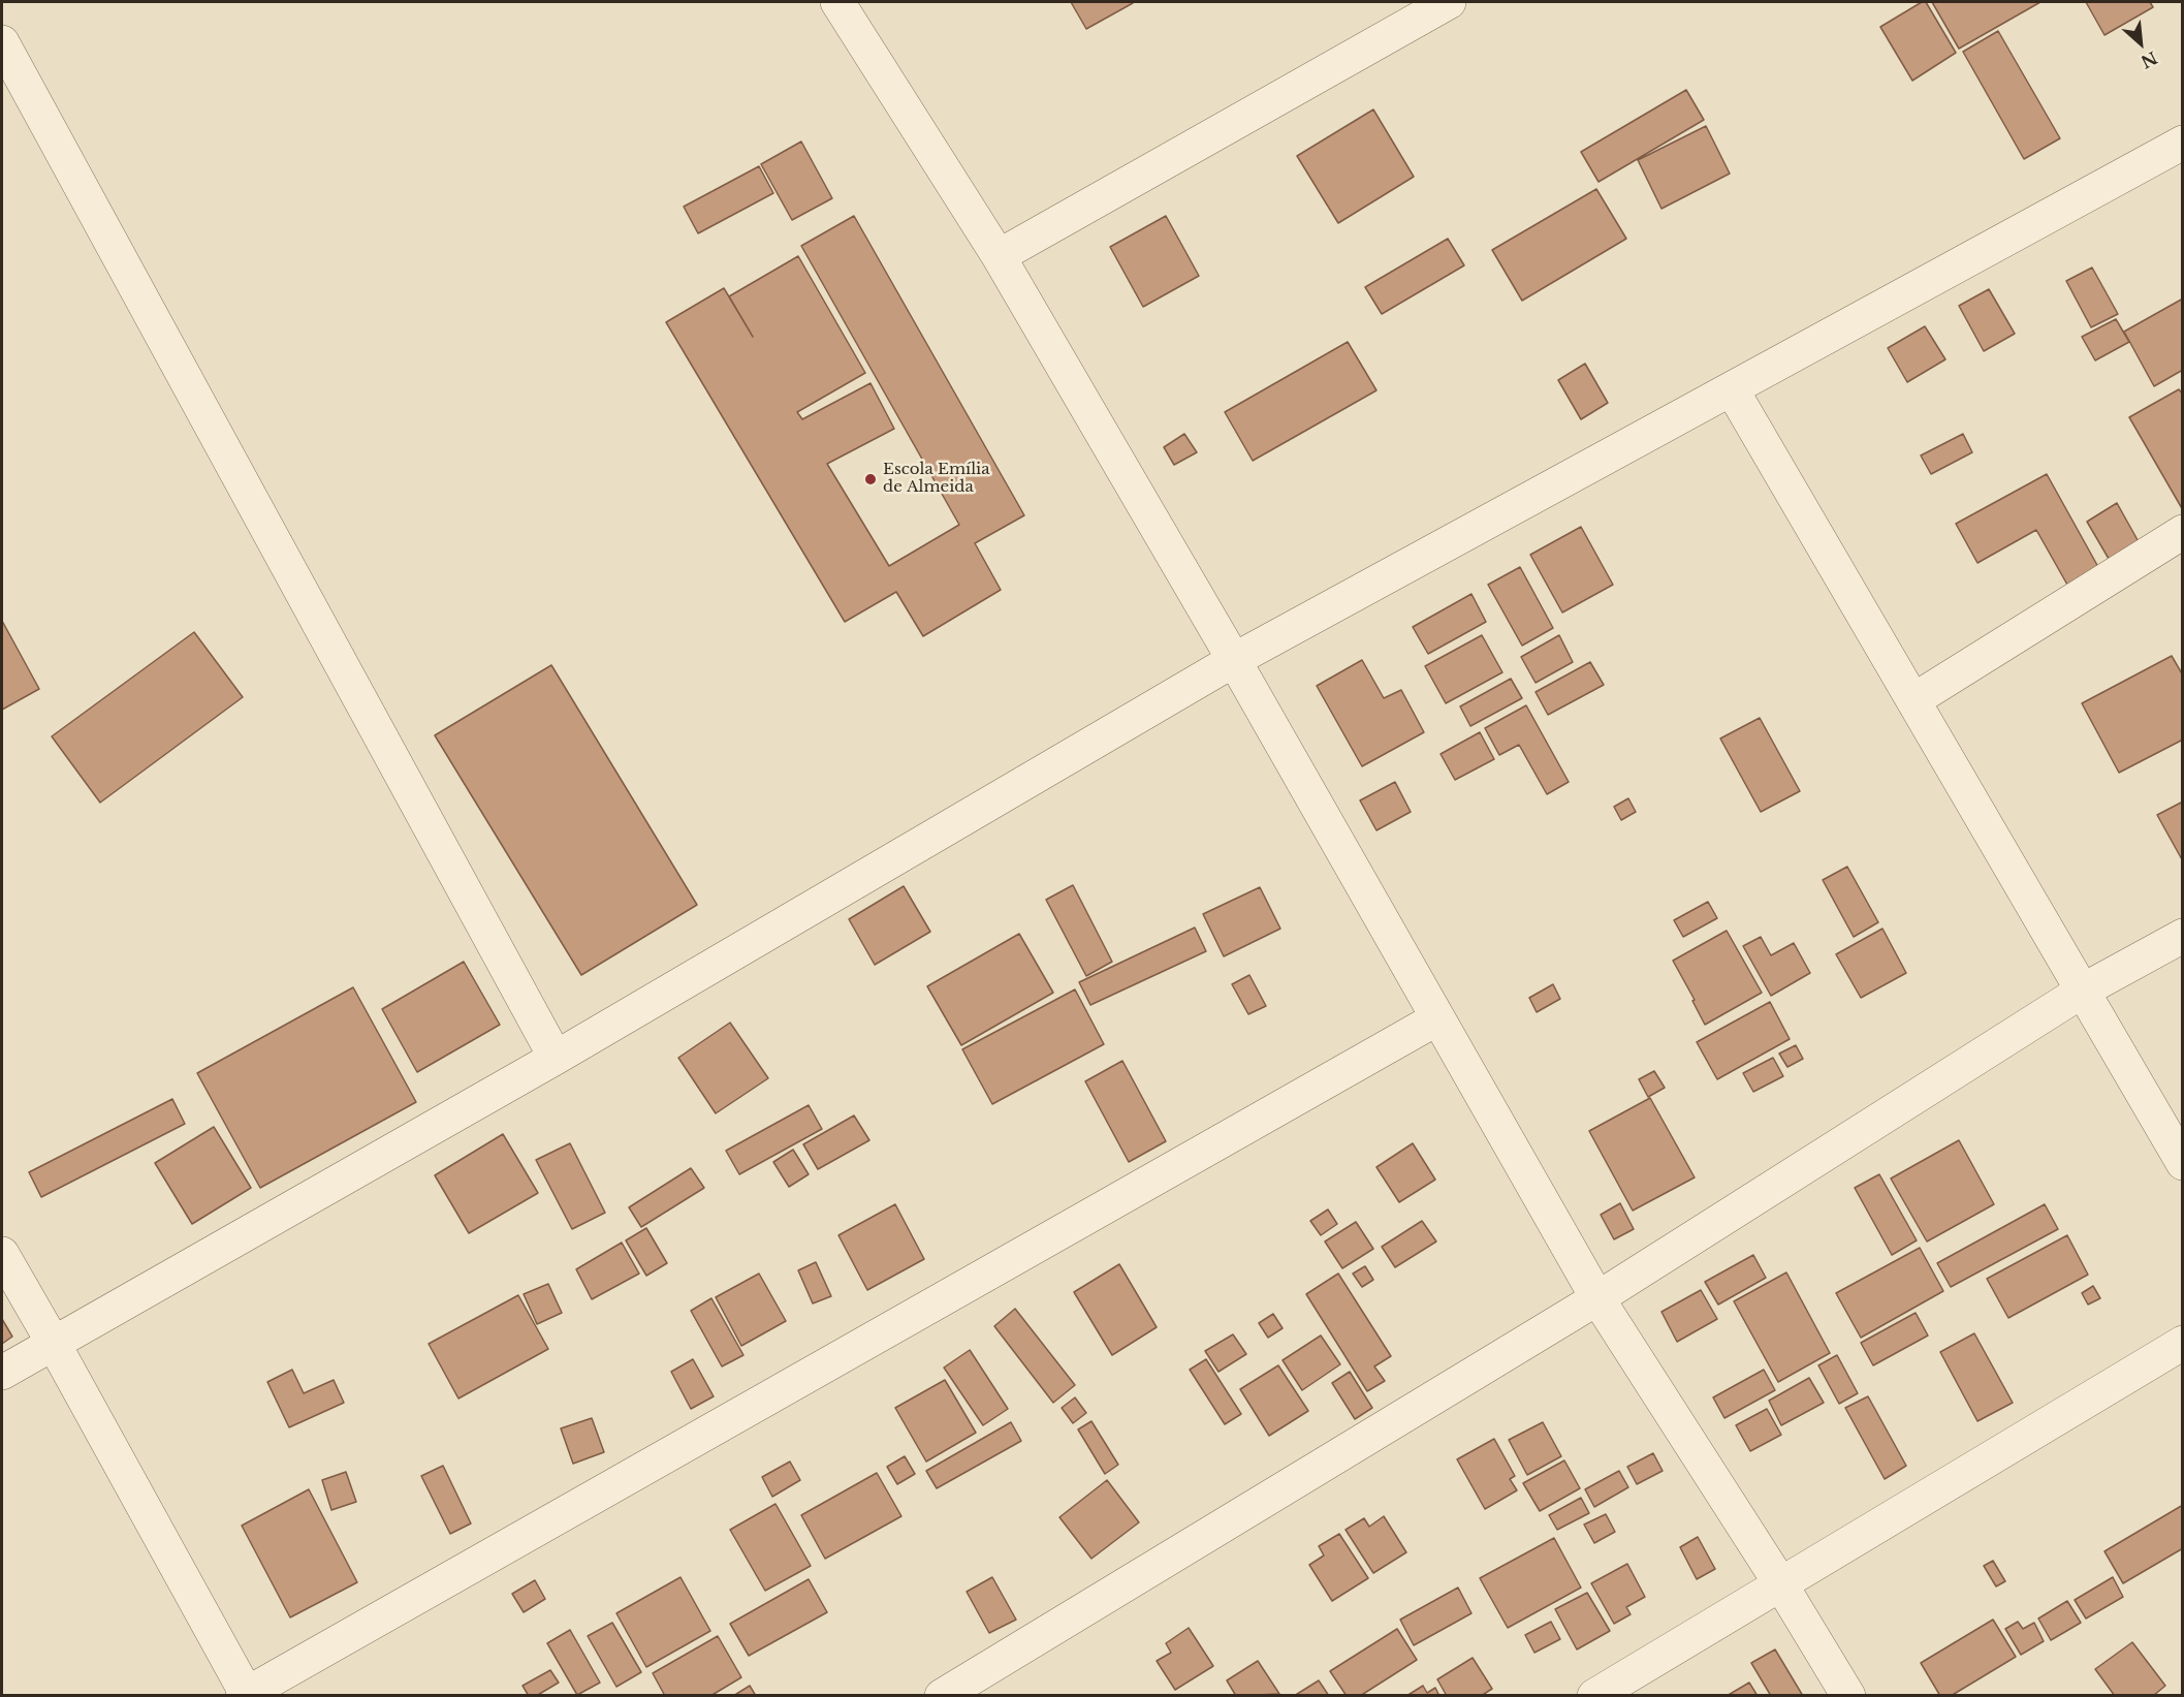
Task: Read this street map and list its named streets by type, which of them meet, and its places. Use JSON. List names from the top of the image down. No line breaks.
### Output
{"places":["Escola Emília de Almeida"],"north":"bottom right"}
